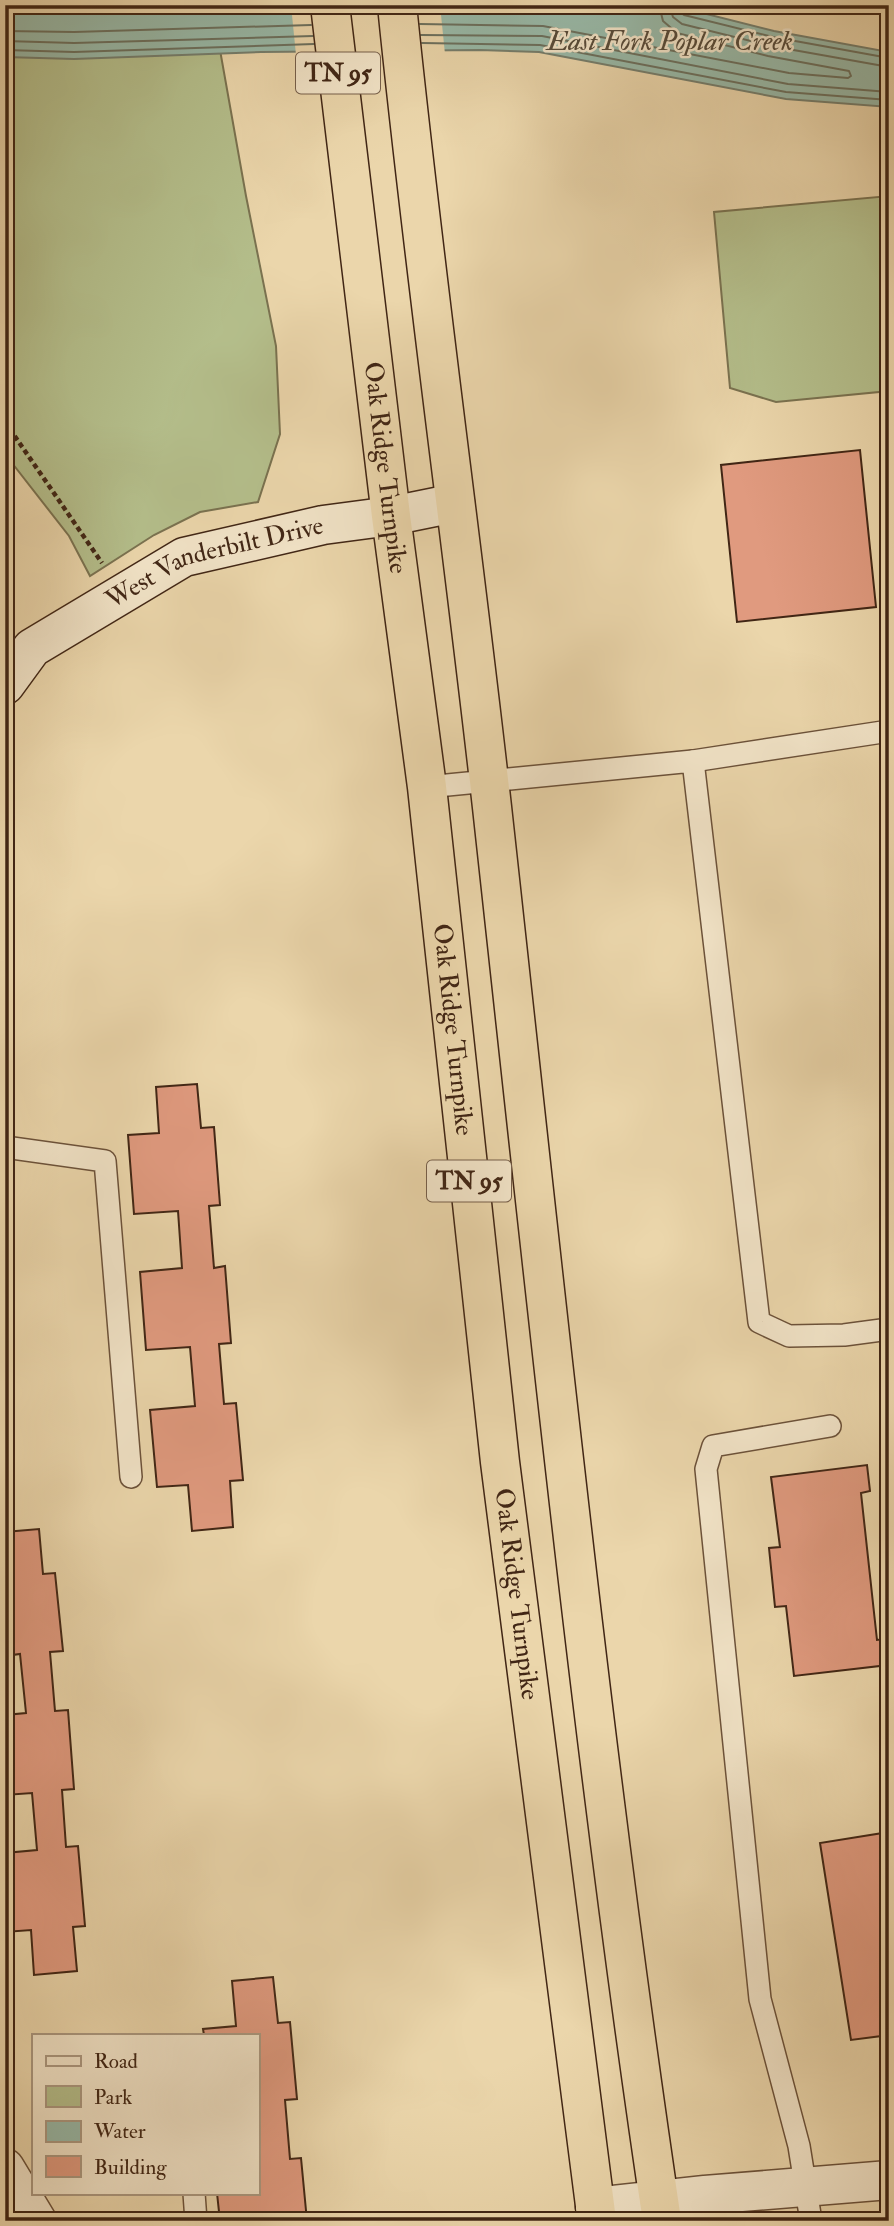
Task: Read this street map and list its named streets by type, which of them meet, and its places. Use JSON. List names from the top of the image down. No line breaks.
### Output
{"streets":{"highway":["TN 95","Oak Ridge Turnpike"],"street":["West Vanderbilt Drive"]},"crossings":[["Oak Ridge Turnpike","West Vanderbilt Drive"]],"water":["East Fork Poplar Creek"],"legend":["Road","Park","Water","Building"]}
